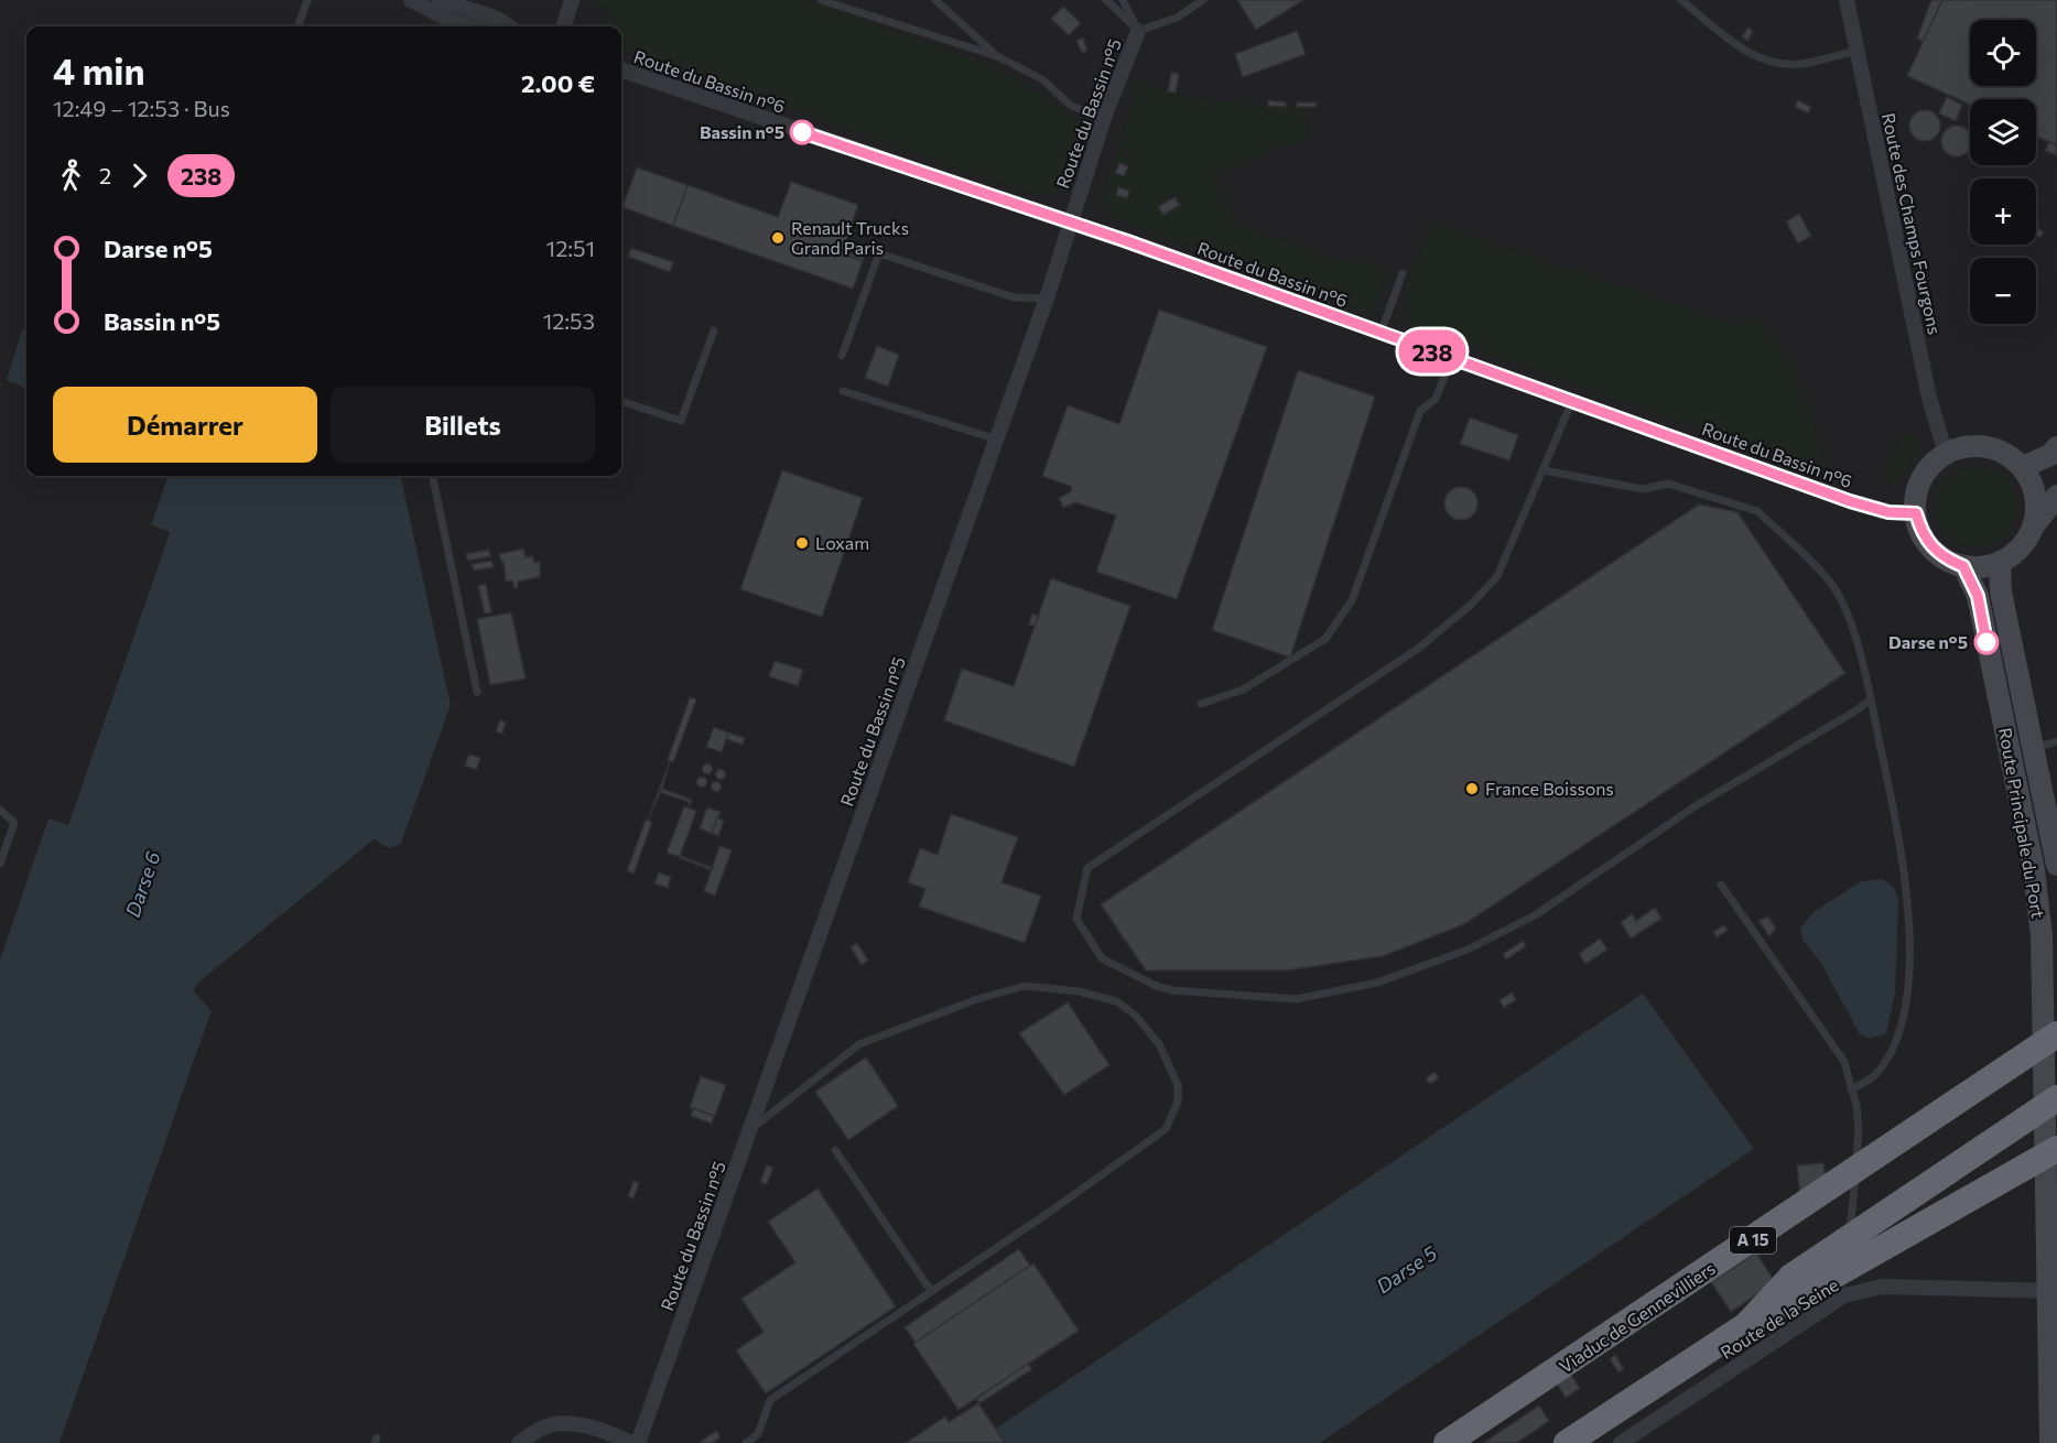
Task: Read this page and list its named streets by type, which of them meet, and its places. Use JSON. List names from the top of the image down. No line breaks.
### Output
{"streets":{"highway":["A 15","Viaduc de Gennevilliers"],"main road":["Route Principale du Port"],"street":["Route du Bassin n°6","Route du Bassin n°5","Route des Champs Fourgons","Route de la Seine"]},"crossings":[["Route du Bassin n°6","Route du Bassin n°5"],["Route du Bassin n°6","Route des Champs Fourgons"],["Route du Bassin n°6","Route Principale du Port"],["Route des Champs Fourgons","Route Principale du Port"],["Route Principale du Port","Route de la Seine"]],"water":["Darse 6","Darse 5"],"places":["Bassin n°5","Renault Trucks Grand Paris","Loxam","Darse n°5","France Boissons"],"lines":["bus line 238"],"page":{"on_map":"238","map_buttons":["+","−"],"heading":["4 min","12:49 – 12:53 · Bus","2.00 €"],"legs":["2","238"],"list":[{"name":"Darse n°5","value":"12:51"},{"name":"Bassin n°5","value":"12:53"}],"buttons":["Démarrer","Billets"]}}
